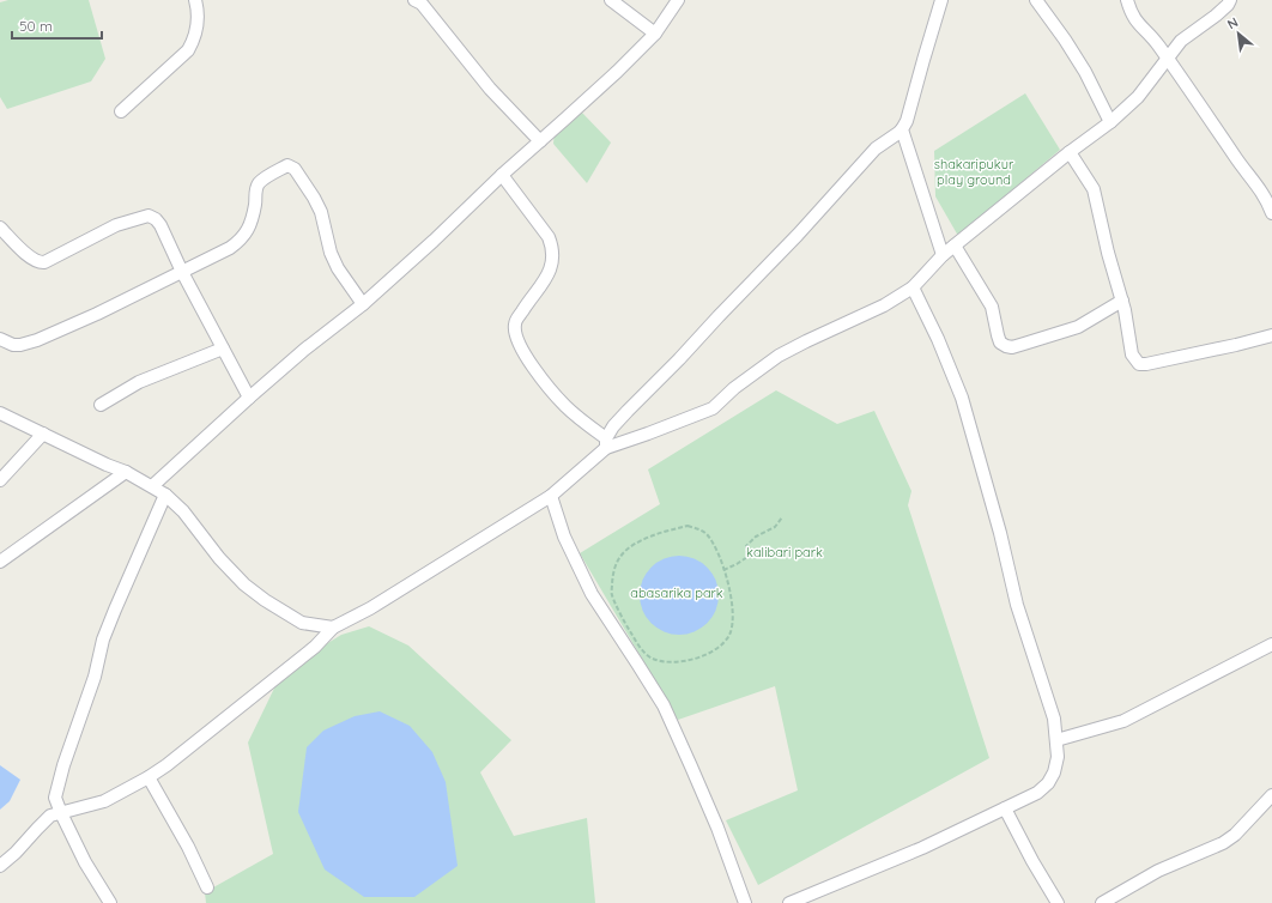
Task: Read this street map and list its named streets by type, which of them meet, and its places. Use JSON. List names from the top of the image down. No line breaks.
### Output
{"parks":["shakaripukur play ground","kalibari park","abasarika park"],"scale_bar":"50 m","north":"top left"}
